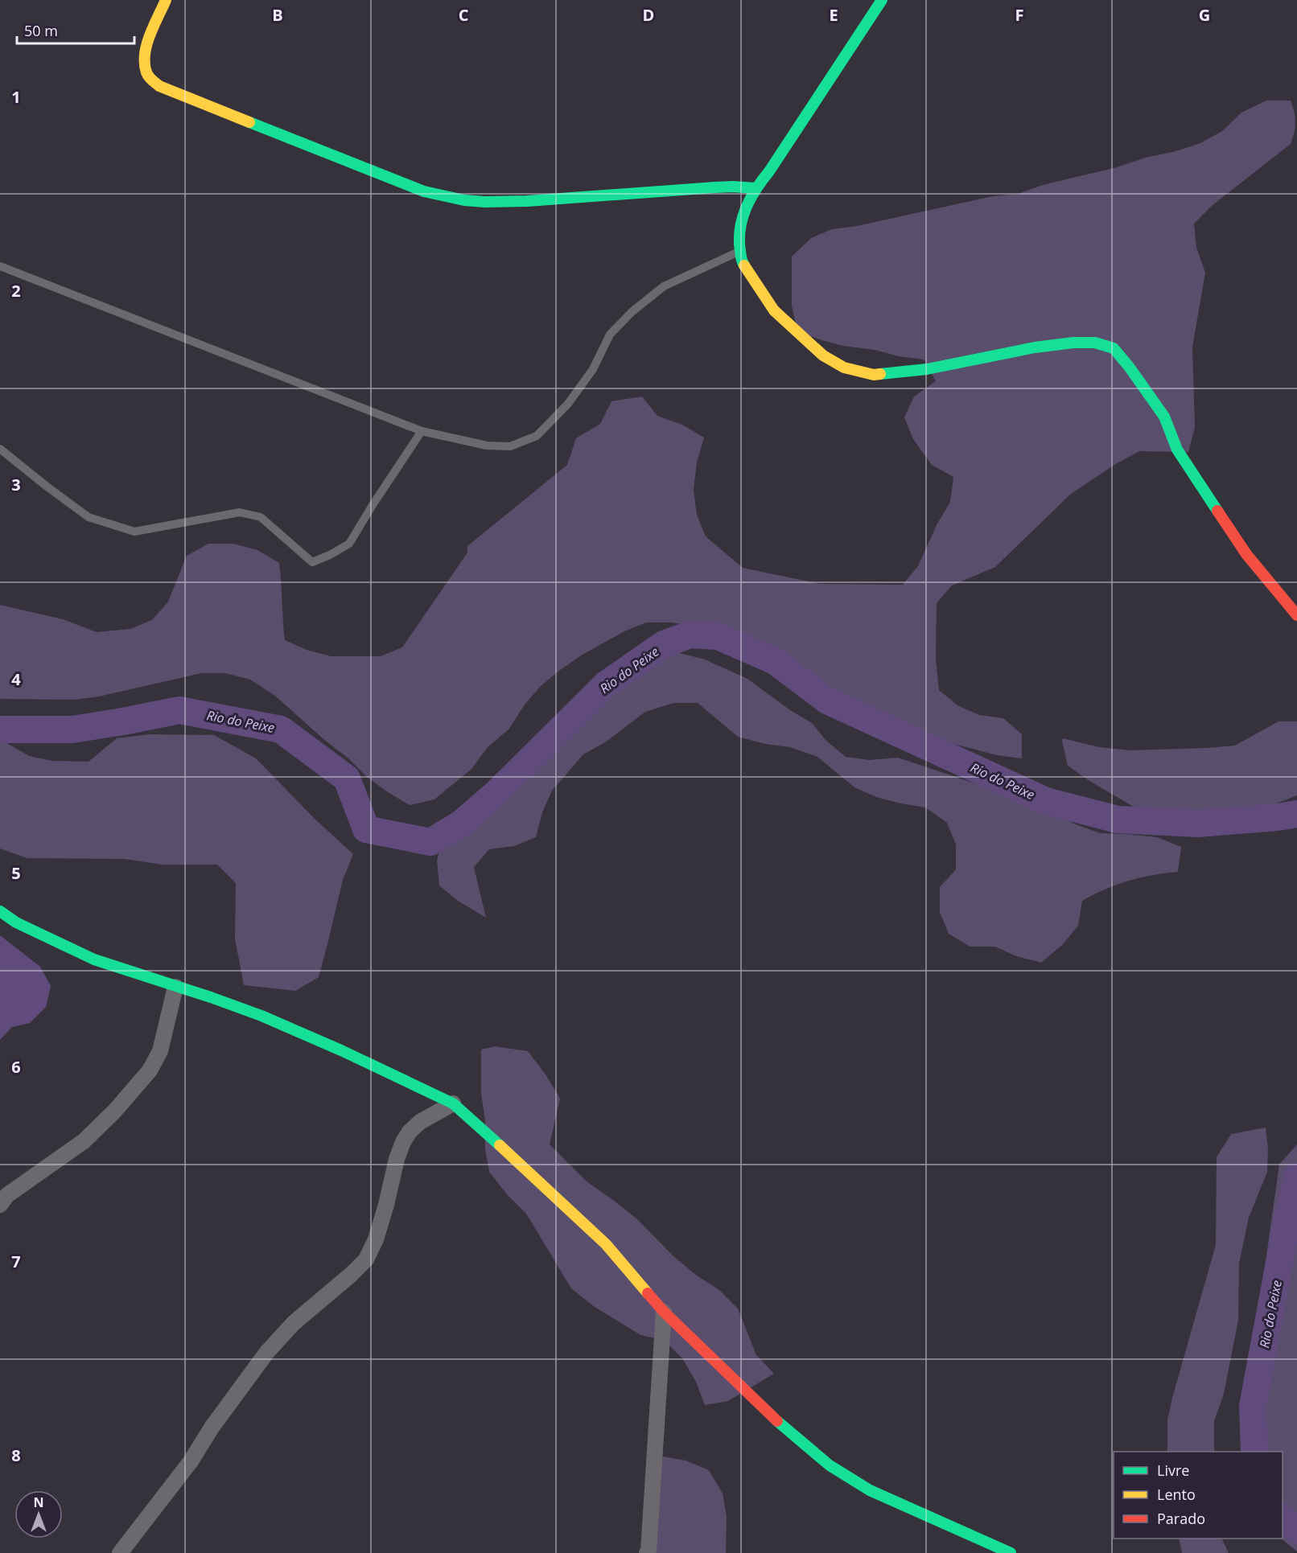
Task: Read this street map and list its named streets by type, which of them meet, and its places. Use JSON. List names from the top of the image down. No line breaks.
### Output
{"water":["Rio do Peixe"],"legend":["Livre","Lento","Parado"],"scale_bar":"50 m","north":"top","grid":{"columns":["B","C","D","E","F","G"],"rows":["1","2","3","4","5","6","7","8"]}}
